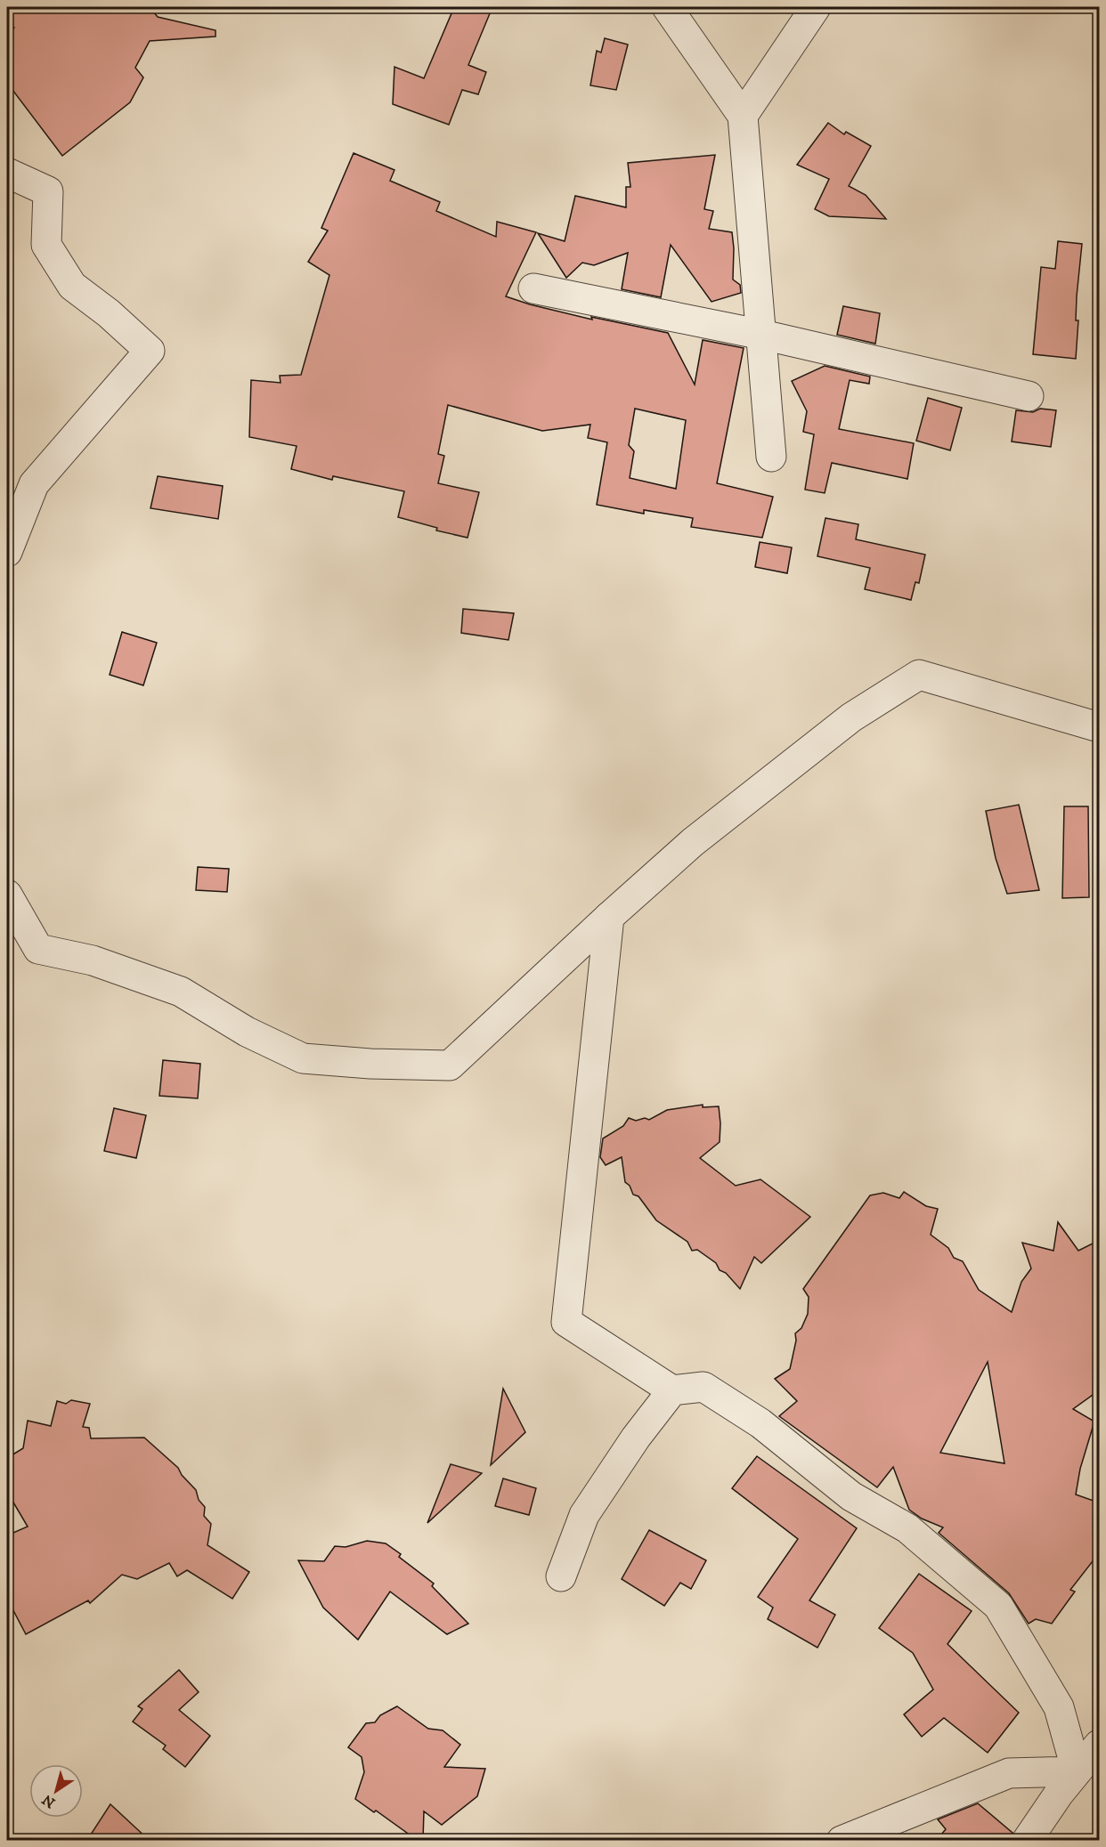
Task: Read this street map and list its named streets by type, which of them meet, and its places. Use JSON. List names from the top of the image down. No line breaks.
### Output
{"north":"bottom left"}
